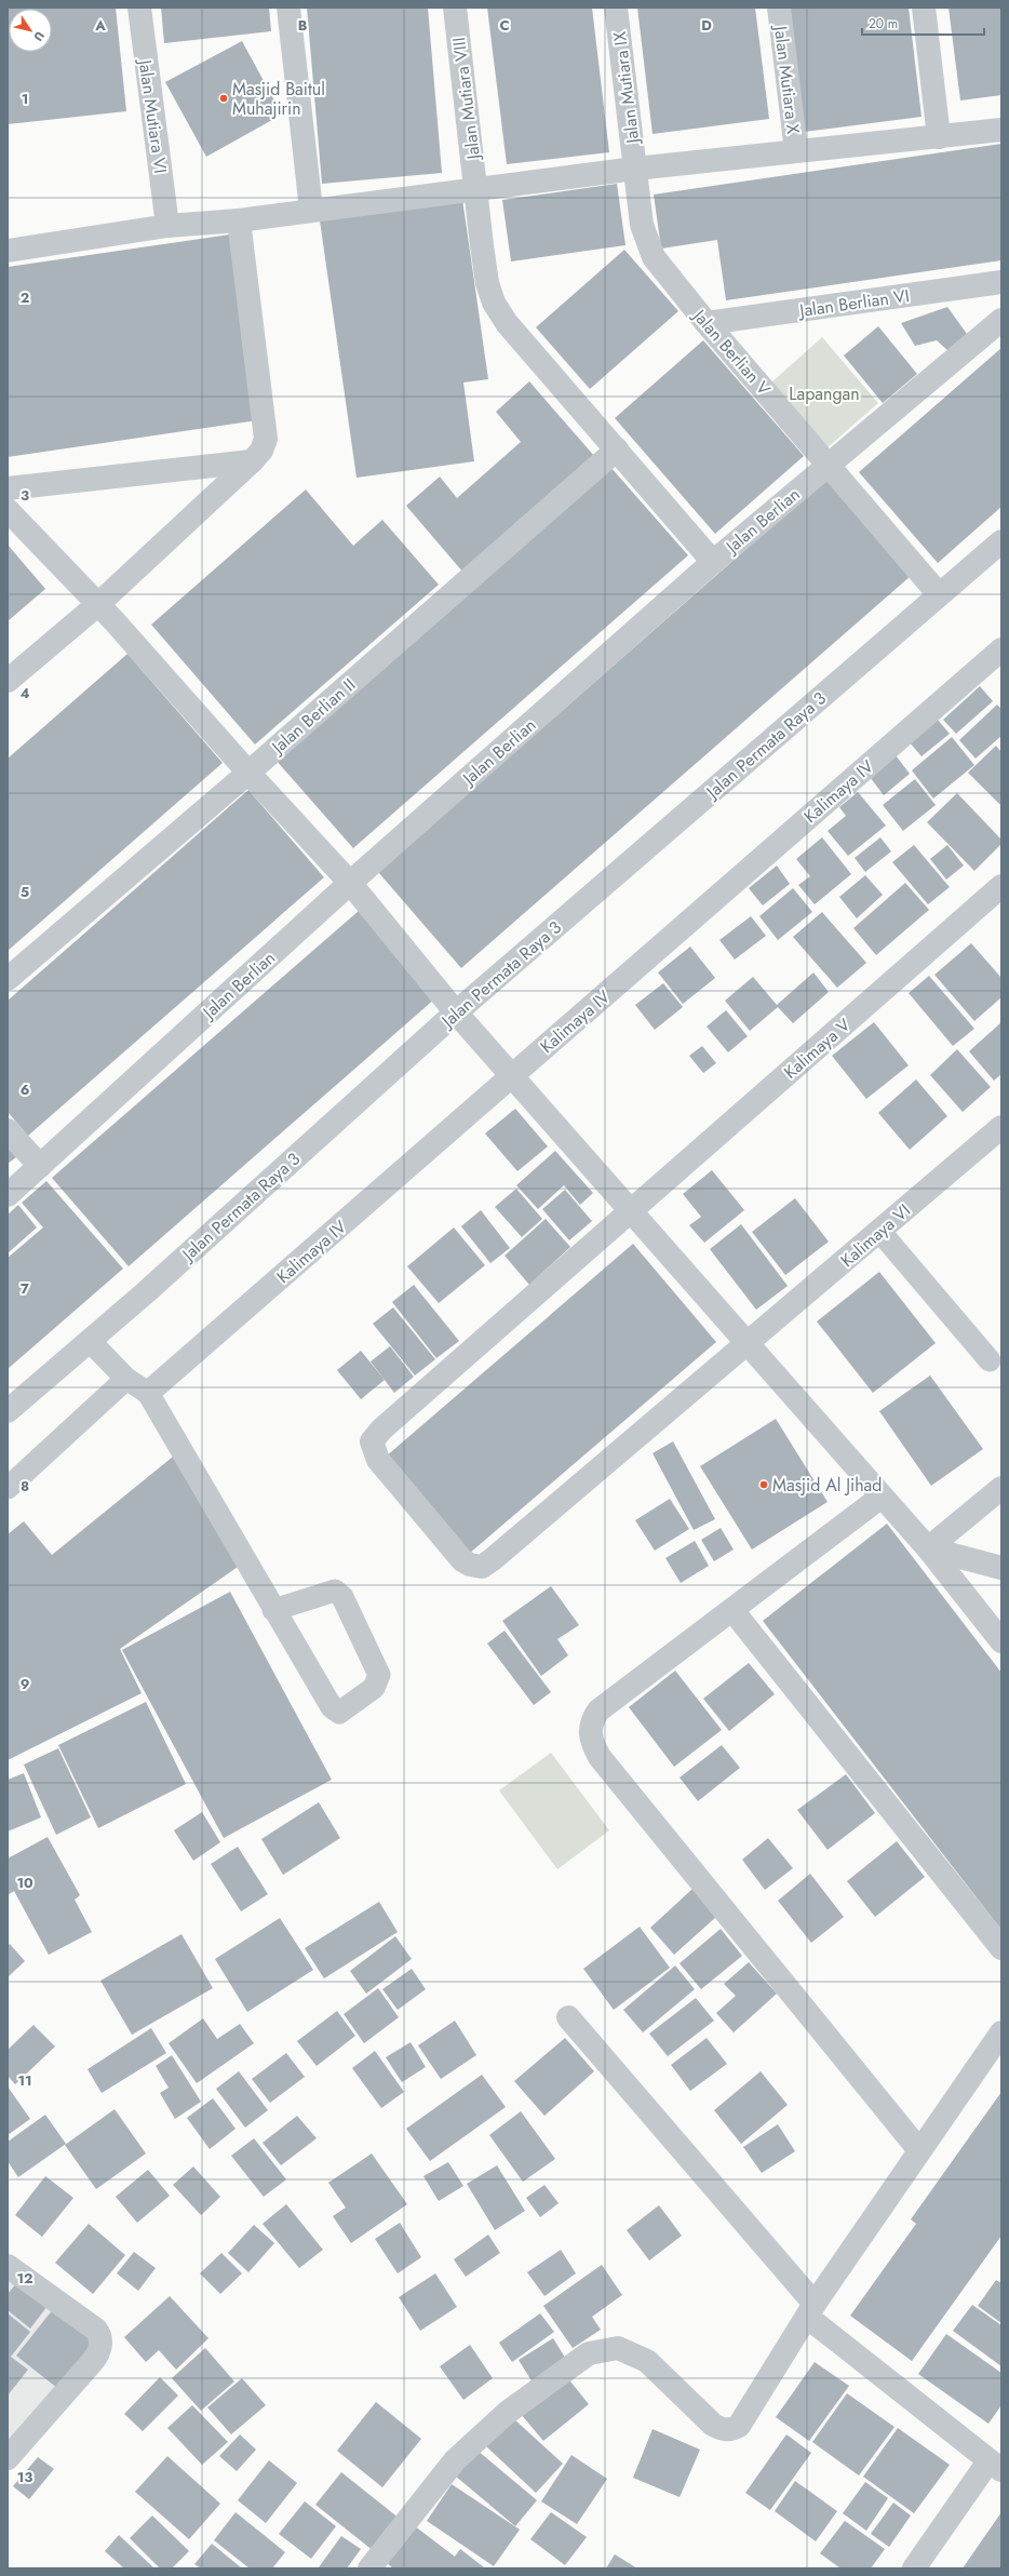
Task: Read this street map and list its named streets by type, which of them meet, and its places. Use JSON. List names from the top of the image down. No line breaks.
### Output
{"streets":{"street":["Jalan Mutiara X","Jalan Mutiara IX","Jalan Mutiara VIII","Jalan Mutiara VI","Jalan Berlian VI","Jalan Berlian V","Jalan Berlian","Jalan Berlian II","Jalan Permata Raya 3","Kalimaya IV","Kalimaya V","Kalimaya VI"]},"crossings":[["Jalan Mutiara IX","Jalan Berlian V"],["Jalan Mutiara VIII","Jalan Berlian"],["Jalan Mutiara VIII","Jalan Berlian II"],["Jalan Berlian VI","Jalan Berlian V"],["Jalan Berlian V","Jalan Berlian"],["Jalan Berlian V","Jalan Permata Raya 3"],["Kalimaya V","Kalimaya VI"]],"parks":["Lapangan"],"places":["Masjid Baitul Muhajirin","Masjid Al Jihad"],"scale_bar":"20 m","north":"bottom right","grid":{"columns":["A","B","C","D"],"rows":["1","2","3","4","5","6","7","8","9","10","11","12","13"]}}
